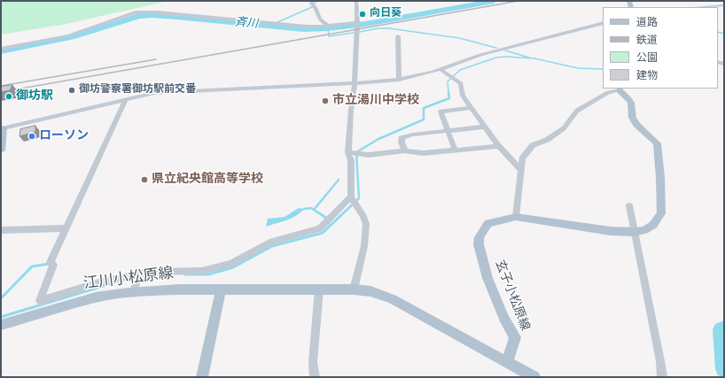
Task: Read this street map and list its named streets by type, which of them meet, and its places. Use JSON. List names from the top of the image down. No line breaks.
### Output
{"streets":{"main road":["江川小松原線","玄子小松原線"]},"water":["斉川"],"places":["向日葵","御坊警察署御坊駅前交番","御坊駅","市立湯川中学校","ローソン","県立紀央館高等学校"],"legend":["道路","鉄道","公園","建物"]}
